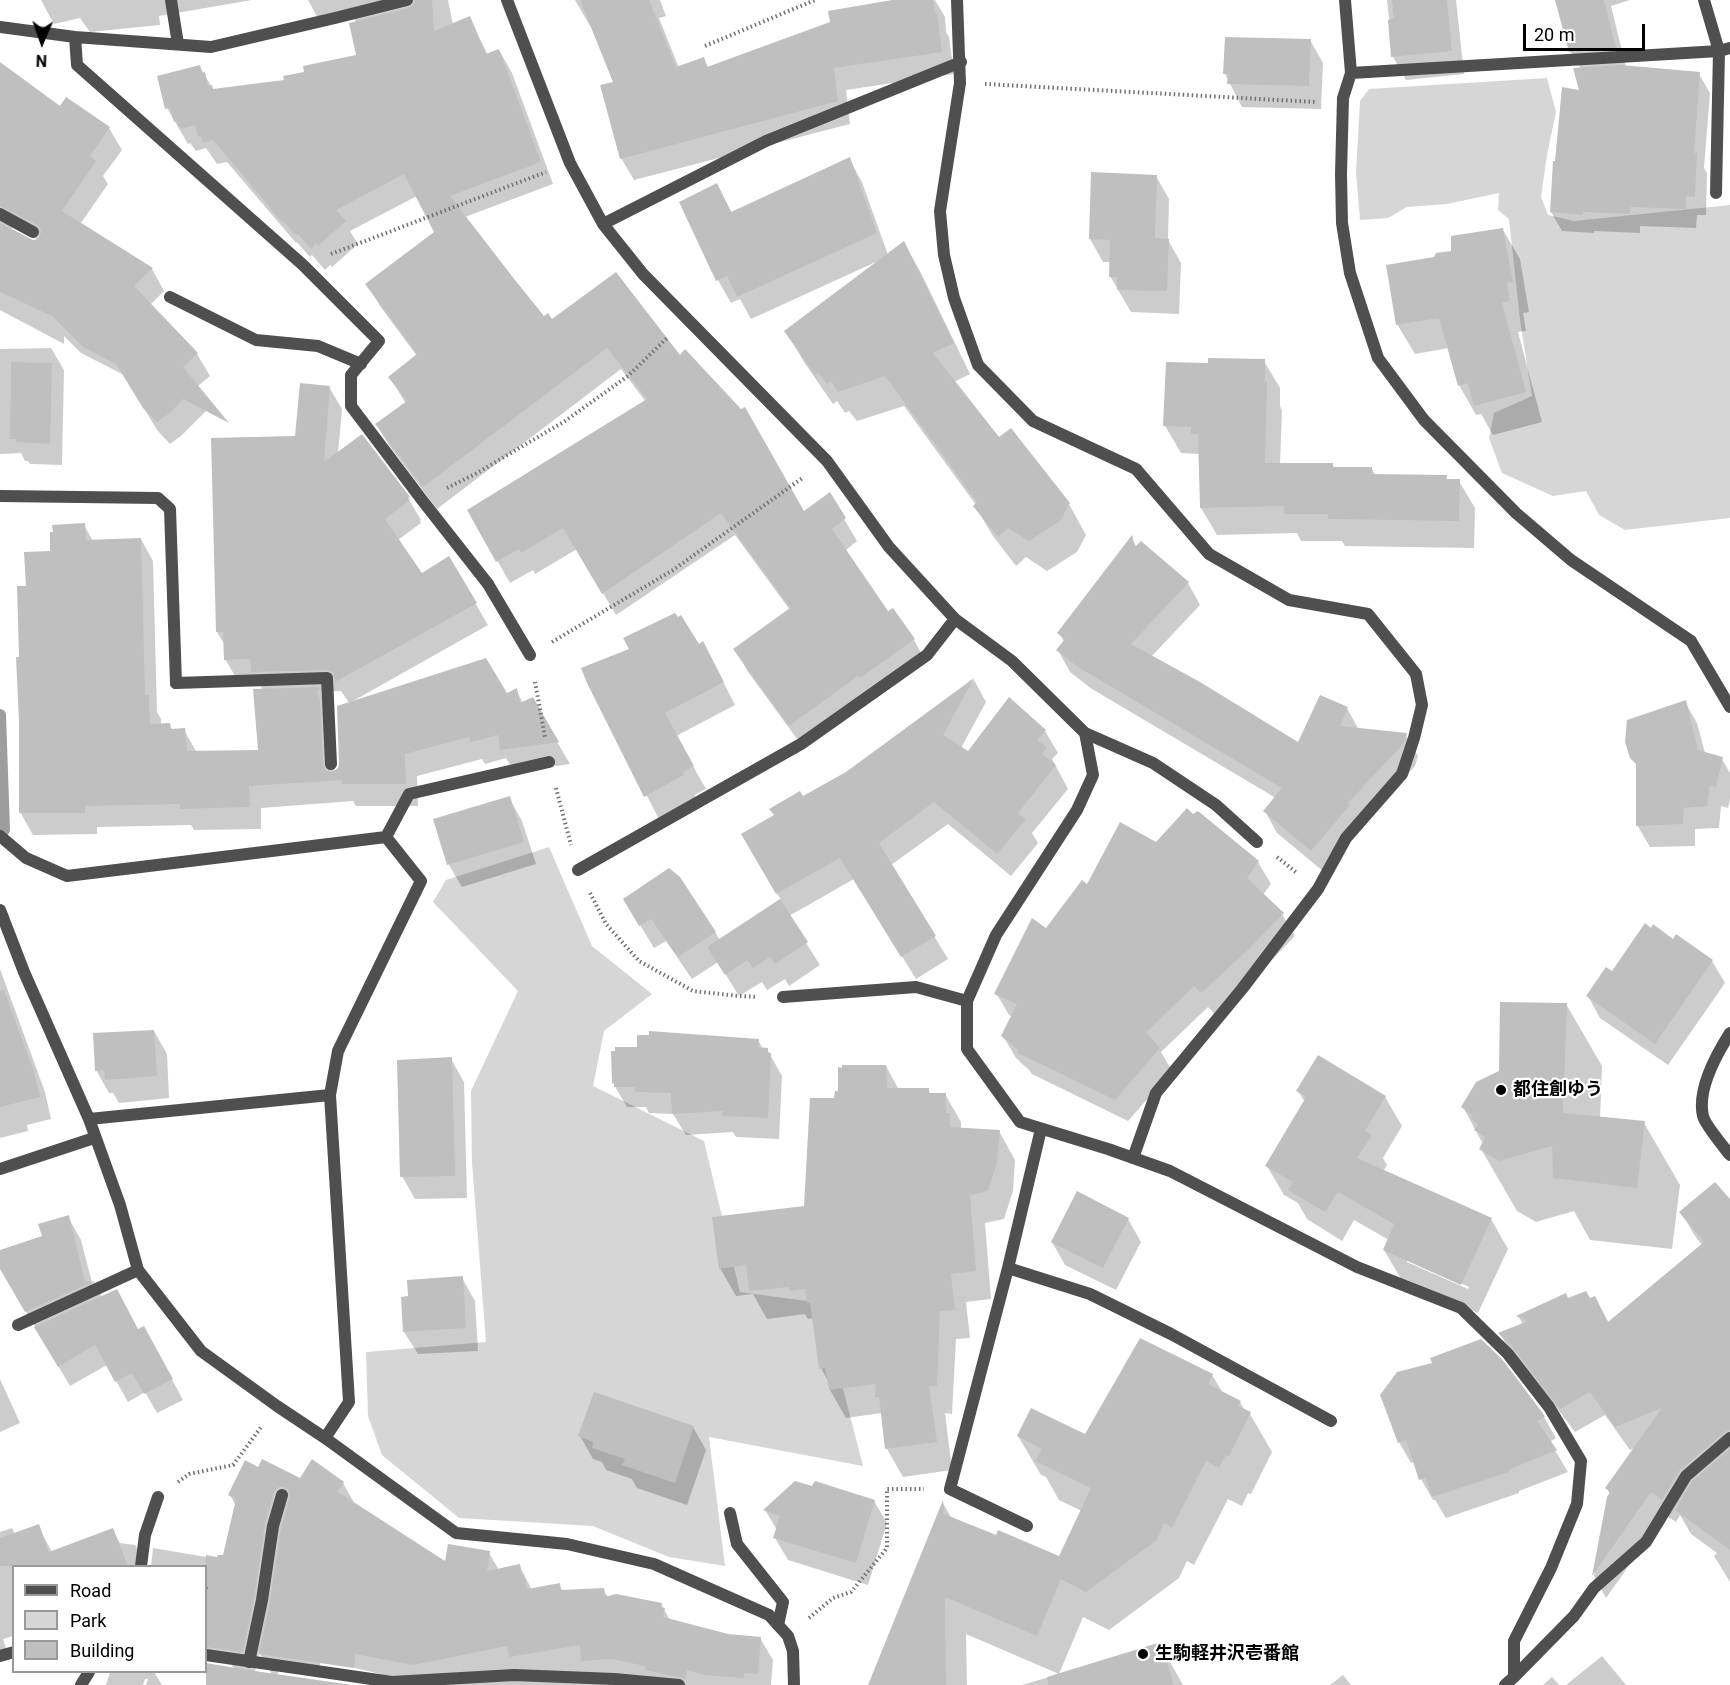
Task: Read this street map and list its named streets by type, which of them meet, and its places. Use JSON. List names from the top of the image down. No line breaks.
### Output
{"places":["都住創ゆう","生駒軽井沢壱番館"],"legend":["Road","Park","Building"],"scale_bar":"20 m","north":"bottom"}
